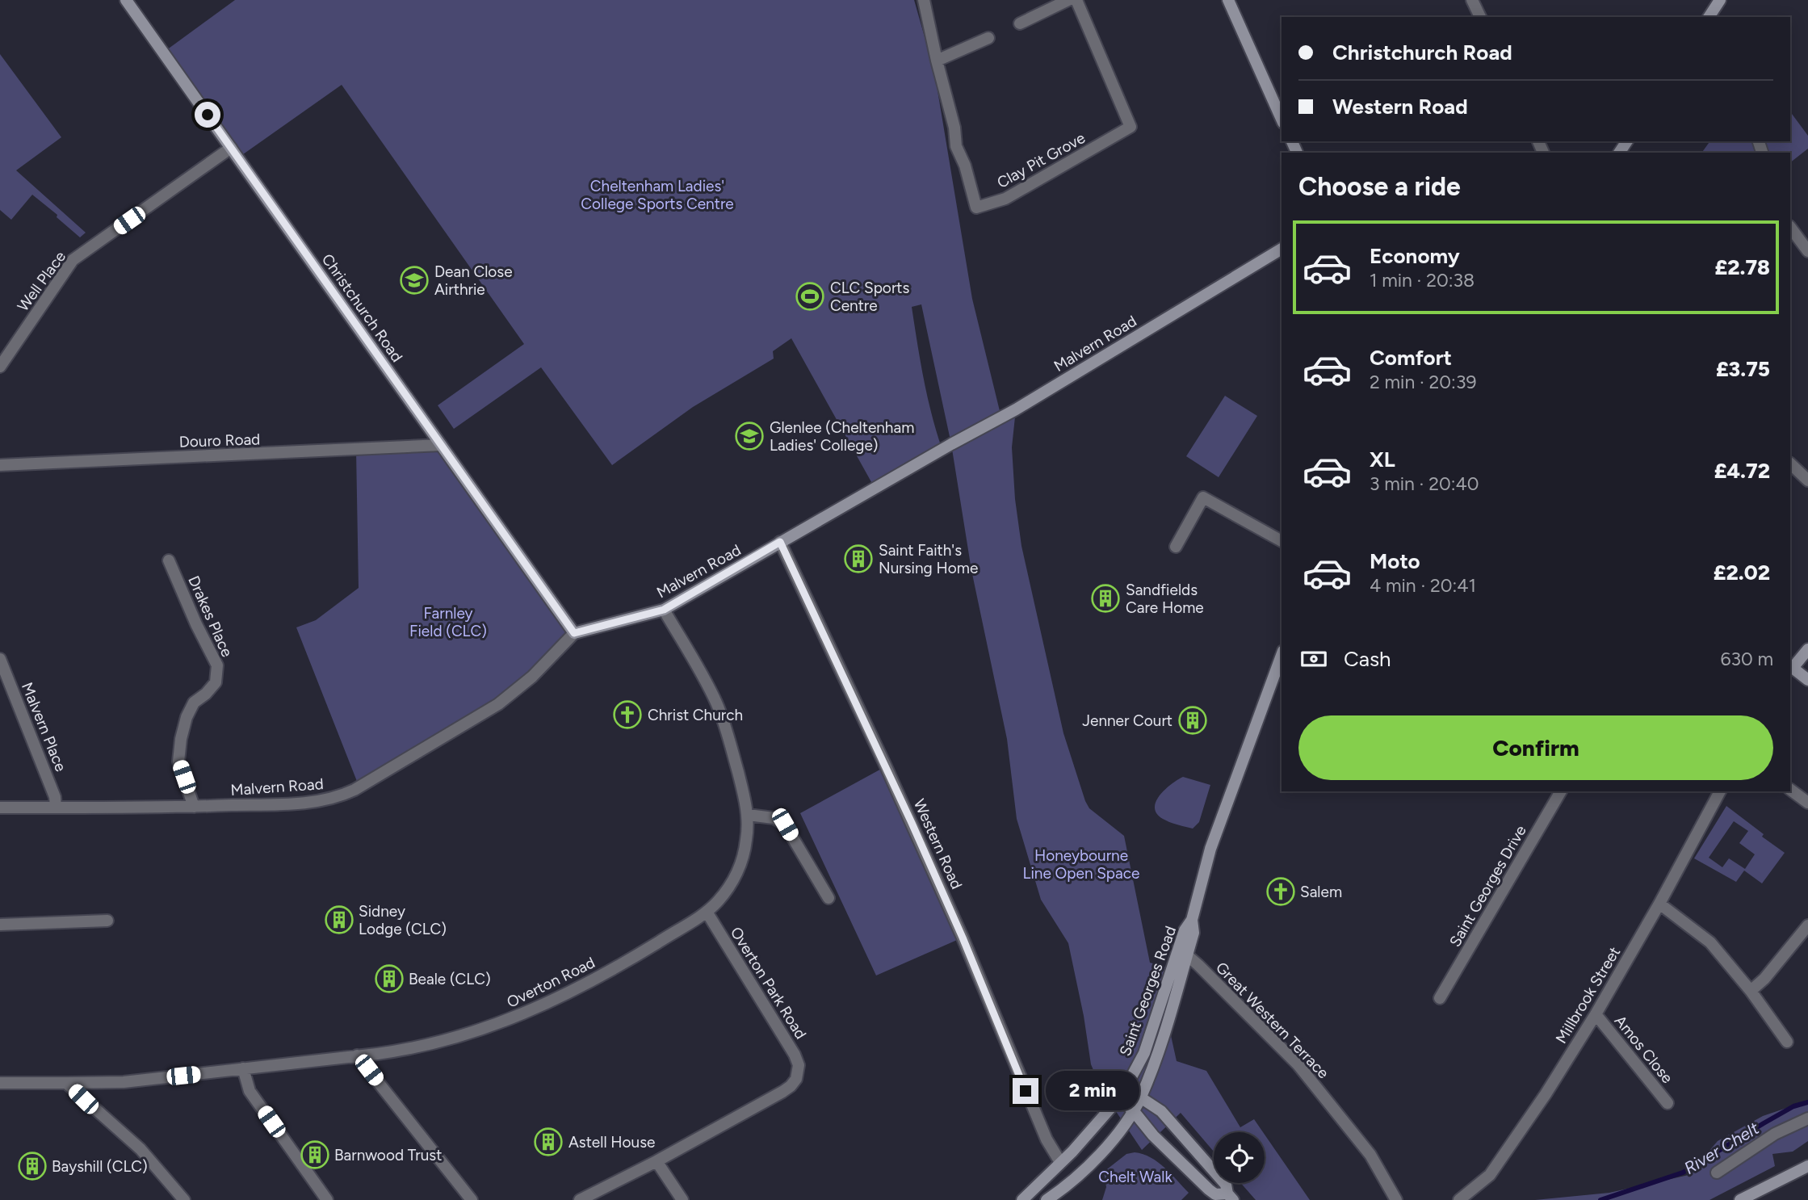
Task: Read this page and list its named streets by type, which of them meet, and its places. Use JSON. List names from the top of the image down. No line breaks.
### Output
{"streets":{"street":["Clay Pit Grove","Well Place","Christchurch Road","Malvern Road","Douro Road","Drakes Place","Malvern Place","Western Road","Saint Georges Drive","Overton Road","Overton Park Road","Saint Georges Road","Millbrook Street","Great Western Terrace","Amos Close"]},"crossings":[["Well Place","Christchurch Road"],["Christchurch Road","Malvern Road"],["Christchurch Road","Douro Road"],["Malvern Road","Drakes Place"],["Malvern Road","Malvern Place"],["Malvern Road","Western Road"],["Malvern Road","Overton Road"],["Western Road","Saint Georges Road"],["Overton Road","Overton Park Road"],["Saint Georges Road","Great Western Terrace"],["Millbrook Street","Amos Close"]],"water":["River Chelt"],"parks":["Cheltenham Ladies' College Sports Centre","Farnley Field (CLC)","Honeybourne Line Open Space","Chelt Walk"],"places":{"school or university":["Dean Close Airthrie","Glenlee (Cheltenham Ladies' College)"],"sports":["CLC Sports Centre"],"building":["Saint Faith's Nursing Home","Sandfields Care Home","Jenner Court","Sidney Lodge (CLC)","Beale (CLC)","Astell House","Barnwood Trust","Bayshill (CLC)"],"church":["Christ Church","Salem"]},"page":{"banner":["Christchurch Road","Western Road"],"heading":"Choose a ride","list":[{"name":"Economy","note":"1 min · 20:38","value":"£2.78"},{"name":"Comfort","note":"2 min · 20:39","value":"£3.75"},{"name":"XL","note":"3 min · 20:40","value":"£4.72"},{"name":"Moto","note":"4 min · 20:41","value":"£2.02"}],"pay":["Cash","630 m"],"buttons":"Confirm","bubble":"2 min"}}
